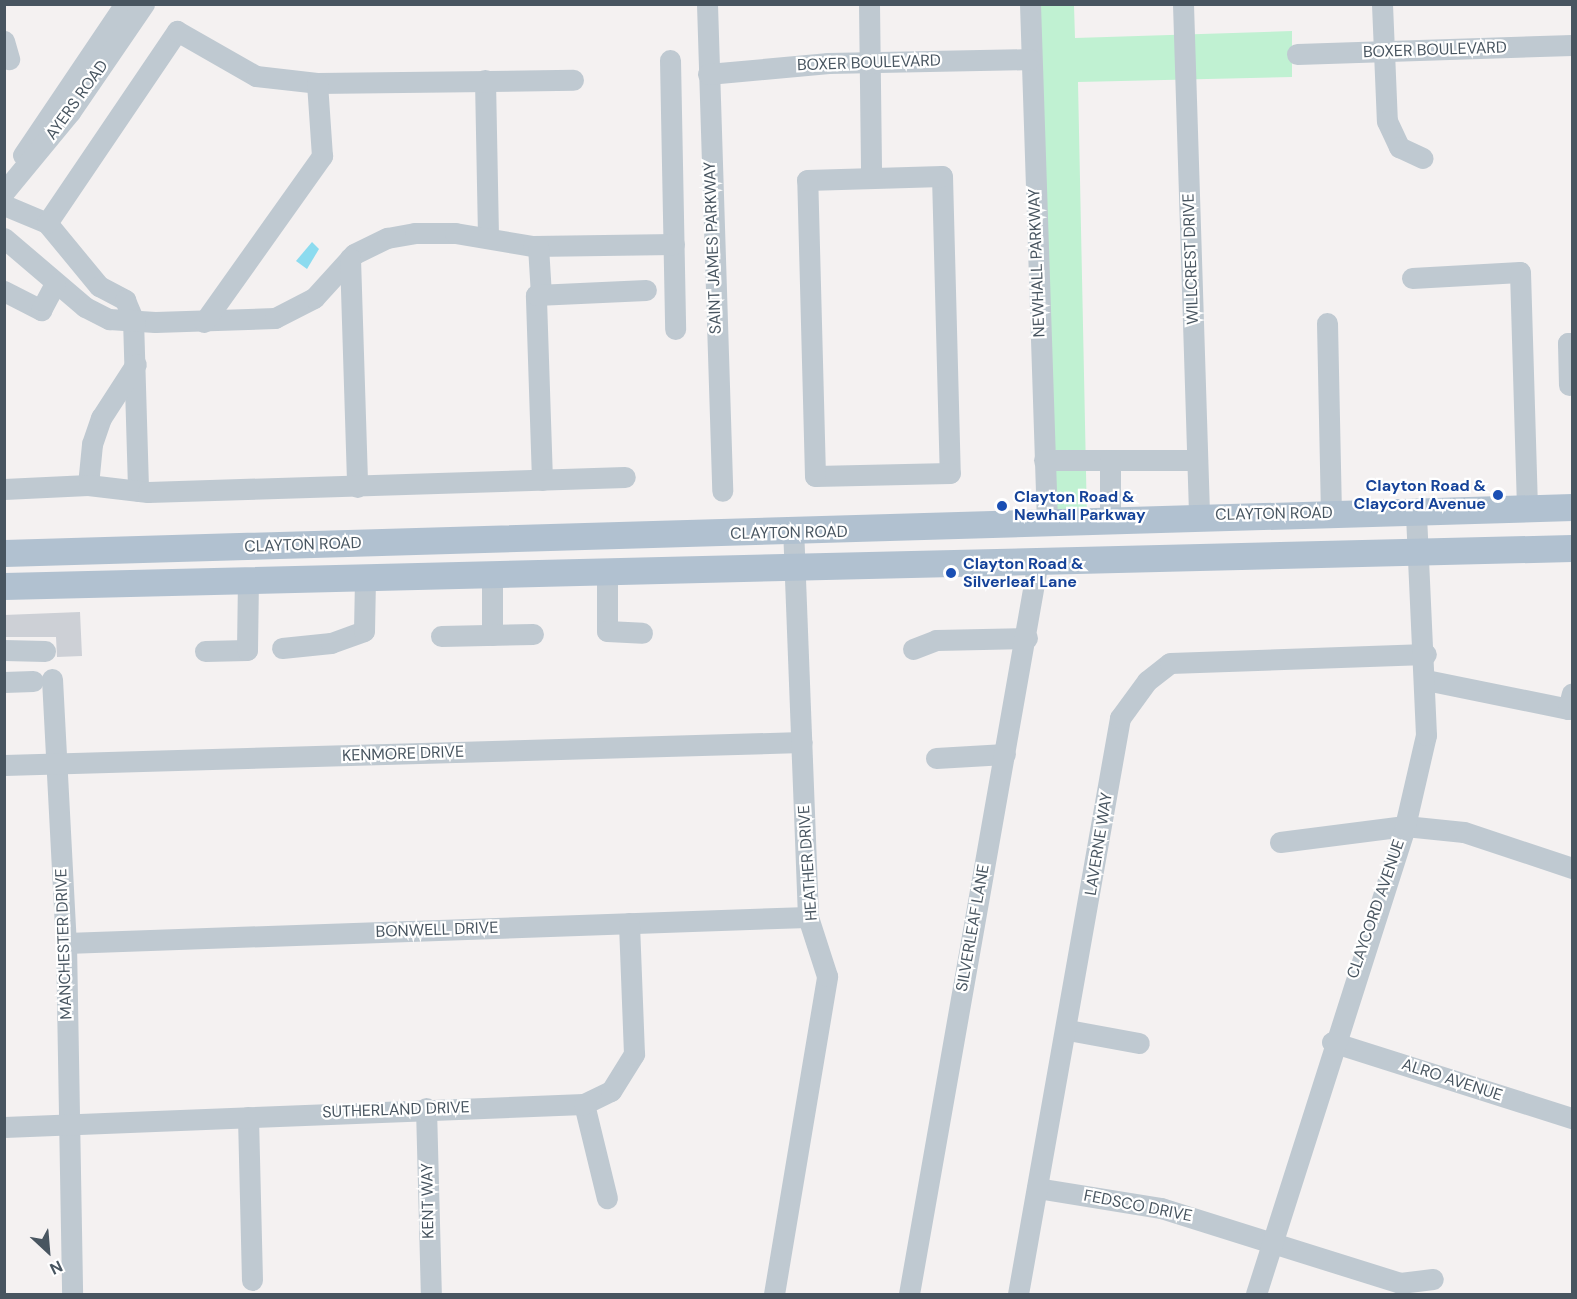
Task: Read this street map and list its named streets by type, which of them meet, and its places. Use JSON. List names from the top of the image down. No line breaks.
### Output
{"streets":{"main road":["CLAYTON ROAD"],"street":["BOXER BOULEVARD","AYERS ROAD","SAINT JAMES PARKWAY","WILLCREST DRIVE","NEWHALL PARKWAY","KENMORE DRIVE","LAVERNE WAY","HEATHER DRIVE","CLAYCORD AVENUE","SILVERLEAF LANE","BONWELL DRIVE","MANCHESTER DRIVE","ALRO AVENUE","SUTHERLAND DRIVE","KENT WAY","FEDSCO DRIVE"]},"crossings":[["BOXER BOULEVARD","SAINT JAMES PARKWAY"],["BOXER BOULEVARD","NEWHALL PARKWAY"],["WILLCREST DRIVE","CLAYTON ROAD"],["NEWHALL PARKWAY","CLAYTON ROAD"],["CLAYTON ROAD","HEATHER DRIVE"],["CLAYTON ROAD","CLAYCORD AVENUE"],["CLAYTON ROAD","SILVERLEAF LANE"],["KENMORE DRIVE","HEATHER DRIVE"],["KENMORE DRIVE","MANCHESTER DRIVE"],["LAVERNE WAY","CLAYCORD AVENUE"],["LAVERNE WAY","FEDSCO DRIVE"],["HEATHER DRIVE","BONWELL DRIVE"],["CLAYCORD AVENUE","ALRO AVENUE"],["CLAYCORD AVENUE","FEDSCO DRIVE"],["BONWELL DRIVE","MANCHESTER DRIVE"],["BONWELL DRIVE","SUTHERLAND DRIVE"],["MANCHESTER DRIVE","SUTHERLAND DRIVE"],["SUTHERLAND DRIVE","KENT WAY"]],"places":["Clayton Road & Claycord Avenue","Clayton Road & Newhall Parkway","Clayton Road & Silverleaf Lane"],"north":"bottom right"}
